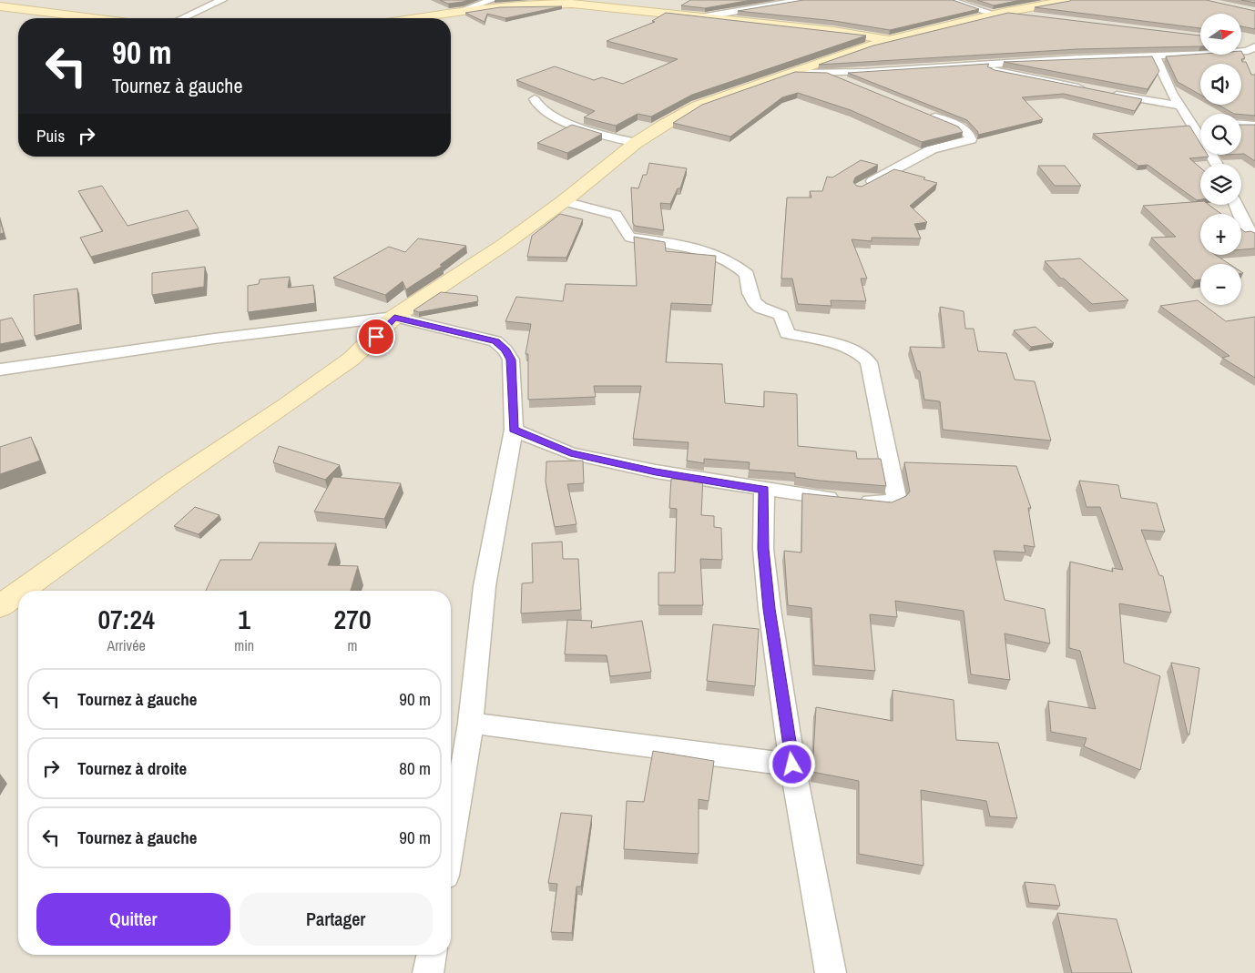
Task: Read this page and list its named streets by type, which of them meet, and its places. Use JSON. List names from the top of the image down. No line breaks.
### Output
{"north":"right","page":{"map_buttons":["+","−"],"turn":["90 m","Tournez à gauche"],"then":"Puis","eta":["07:24","Arrivée","1","min","270","m"],"list":[{"name":"Tournez à gauche","value":"90 m"},{"name":"Tournez à droite","value":"80 m"},{"name":"Tournez à gauche","value":"90 m"}],"buttons":["Quitter","Partager"]}}
